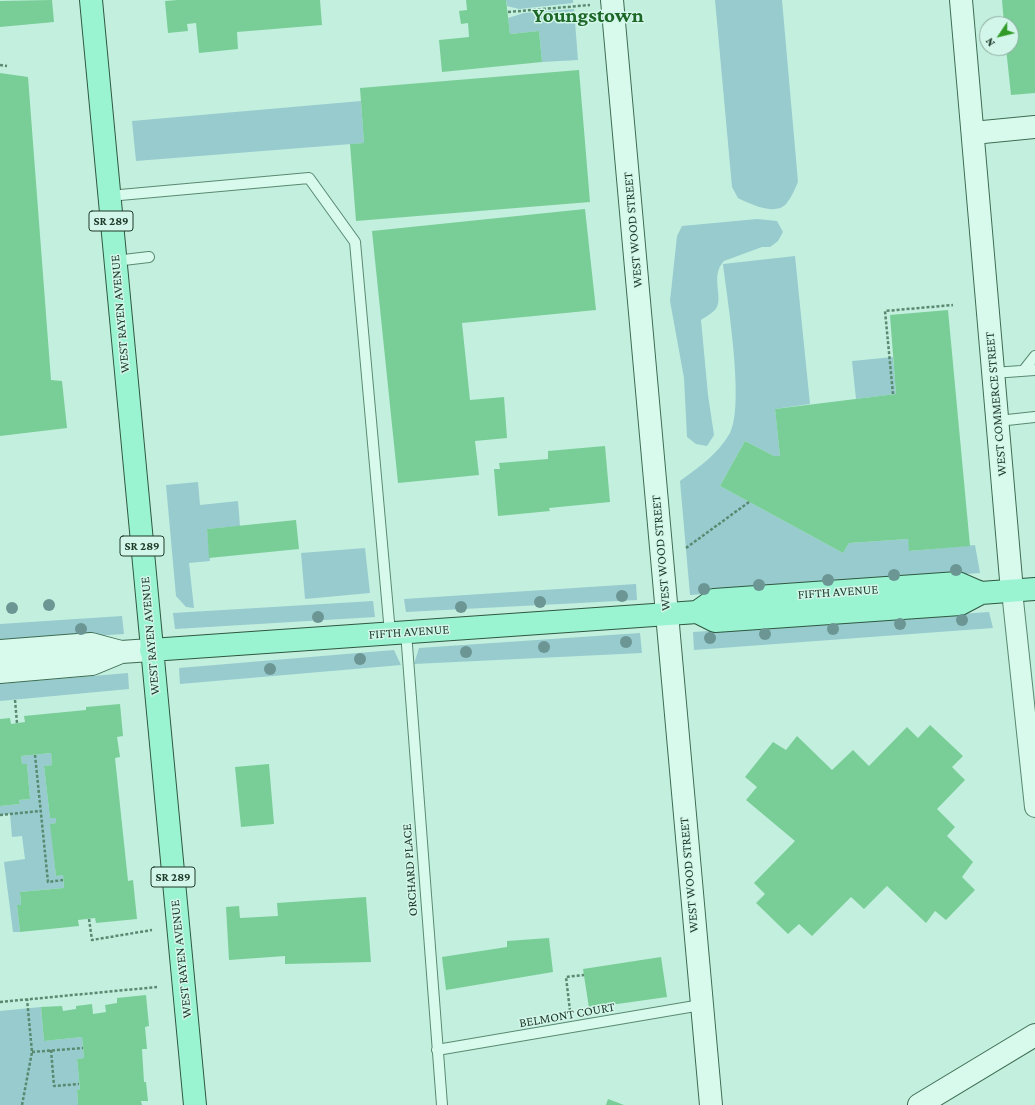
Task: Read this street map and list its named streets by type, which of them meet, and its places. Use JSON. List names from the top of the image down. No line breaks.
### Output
{"streets":{"main road":["SR 289","WEST RAYEN AVENUE","FIFTH AVENUE"],"street":["WEST WOOD STREET","WEST COMMERCE STREET"],"lane":["ORCHARD PLACE","BELMONT COURT"]},"crossings":[["WEST WOOD STREET","FIFTH AVENUE"],["WEST WOOD STREET","BELMONT COURT"],["WEST RAYEN AVENUE","FIFTH AVENUE"],["WEST RAYEN AVENUE","ORCHARD PLACE"],["WEST COMMERCE STREET","FIFTH AVENUE"],["FIFTH AVENUE","ORCHARD PLACE"],["ORCHARD PLACE","BELMONT COURT"]],"districts":["Youngstown"],"north":"bottom left"}
